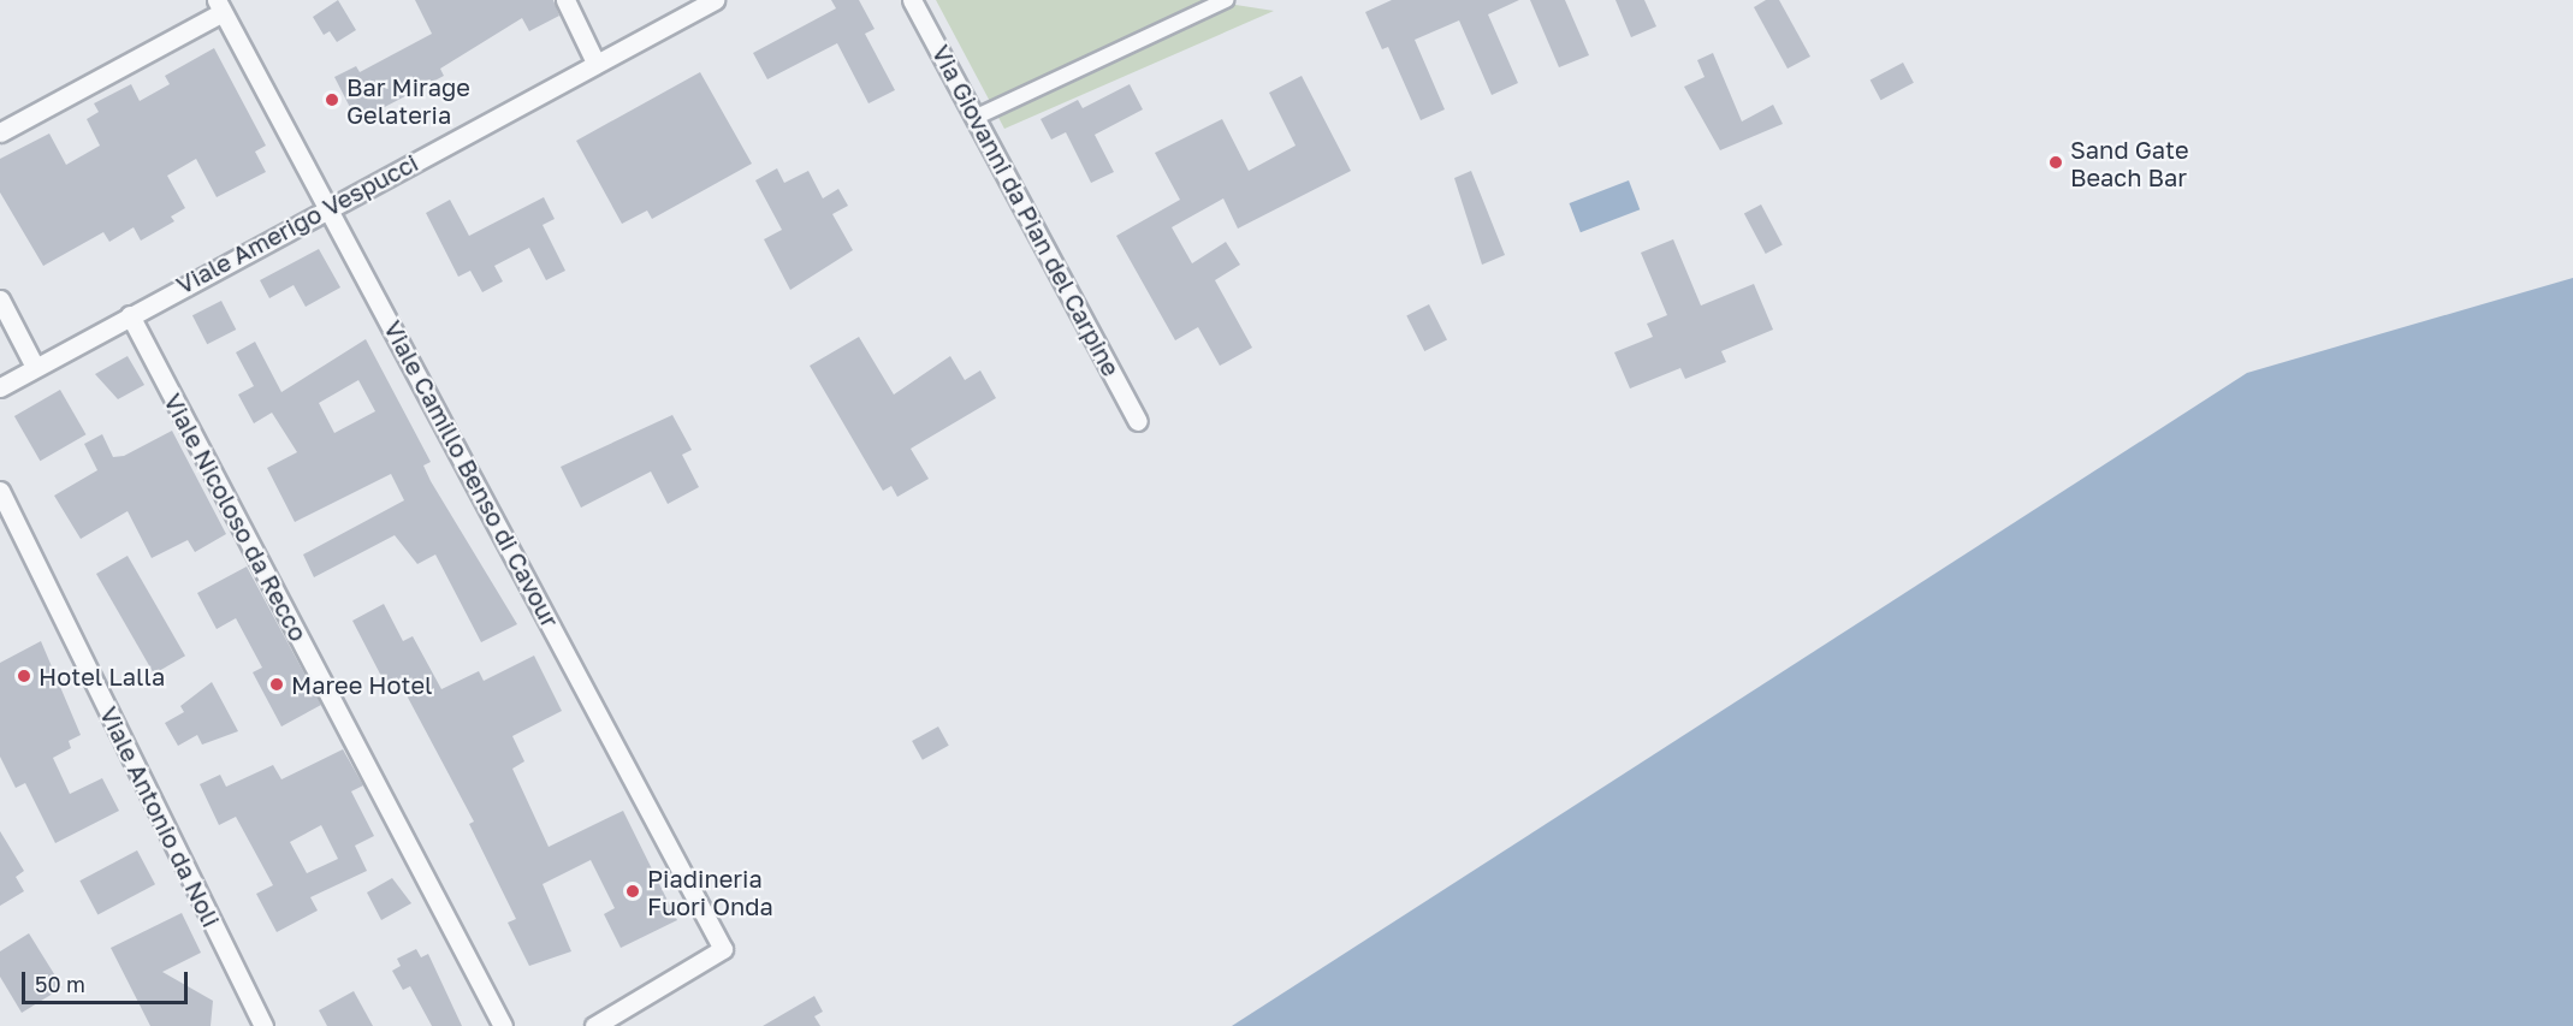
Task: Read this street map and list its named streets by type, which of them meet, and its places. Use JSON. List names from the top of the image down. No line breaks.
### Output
{"streets":{"street":["Via Giovanni da Pian del Carpine","Viale Amerigo Vespucci","Viale Camillo Benso di Cavour","Viale Nicoloso da Recco","Viale Antonio da Noli"]},"crossings":[["Viale Amerigo Vespucci","Viale Camillo Benso di Cavour"],["Viale Amerigo Vespucci","Viale Nicoloso da Recco"]],"places":["Bar Mirage Gelateria","Sand Gate Beach Bar","Hotel Lalla","Maree Hotel","Piadineria Fuori Onda"],"scale_bar":"50 m"}
